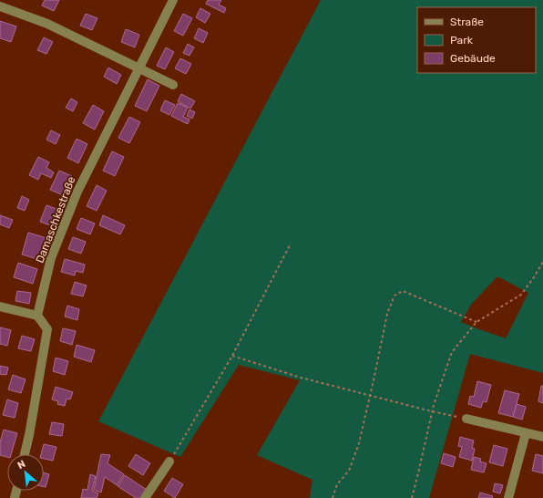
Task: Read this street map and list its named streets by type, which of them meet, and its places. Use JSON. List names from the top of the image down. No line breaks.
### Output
{"streets":{"street":["Damaschkestraße"]},"legend":["Straße","Park","Gebäude"],"north":"top left"}
